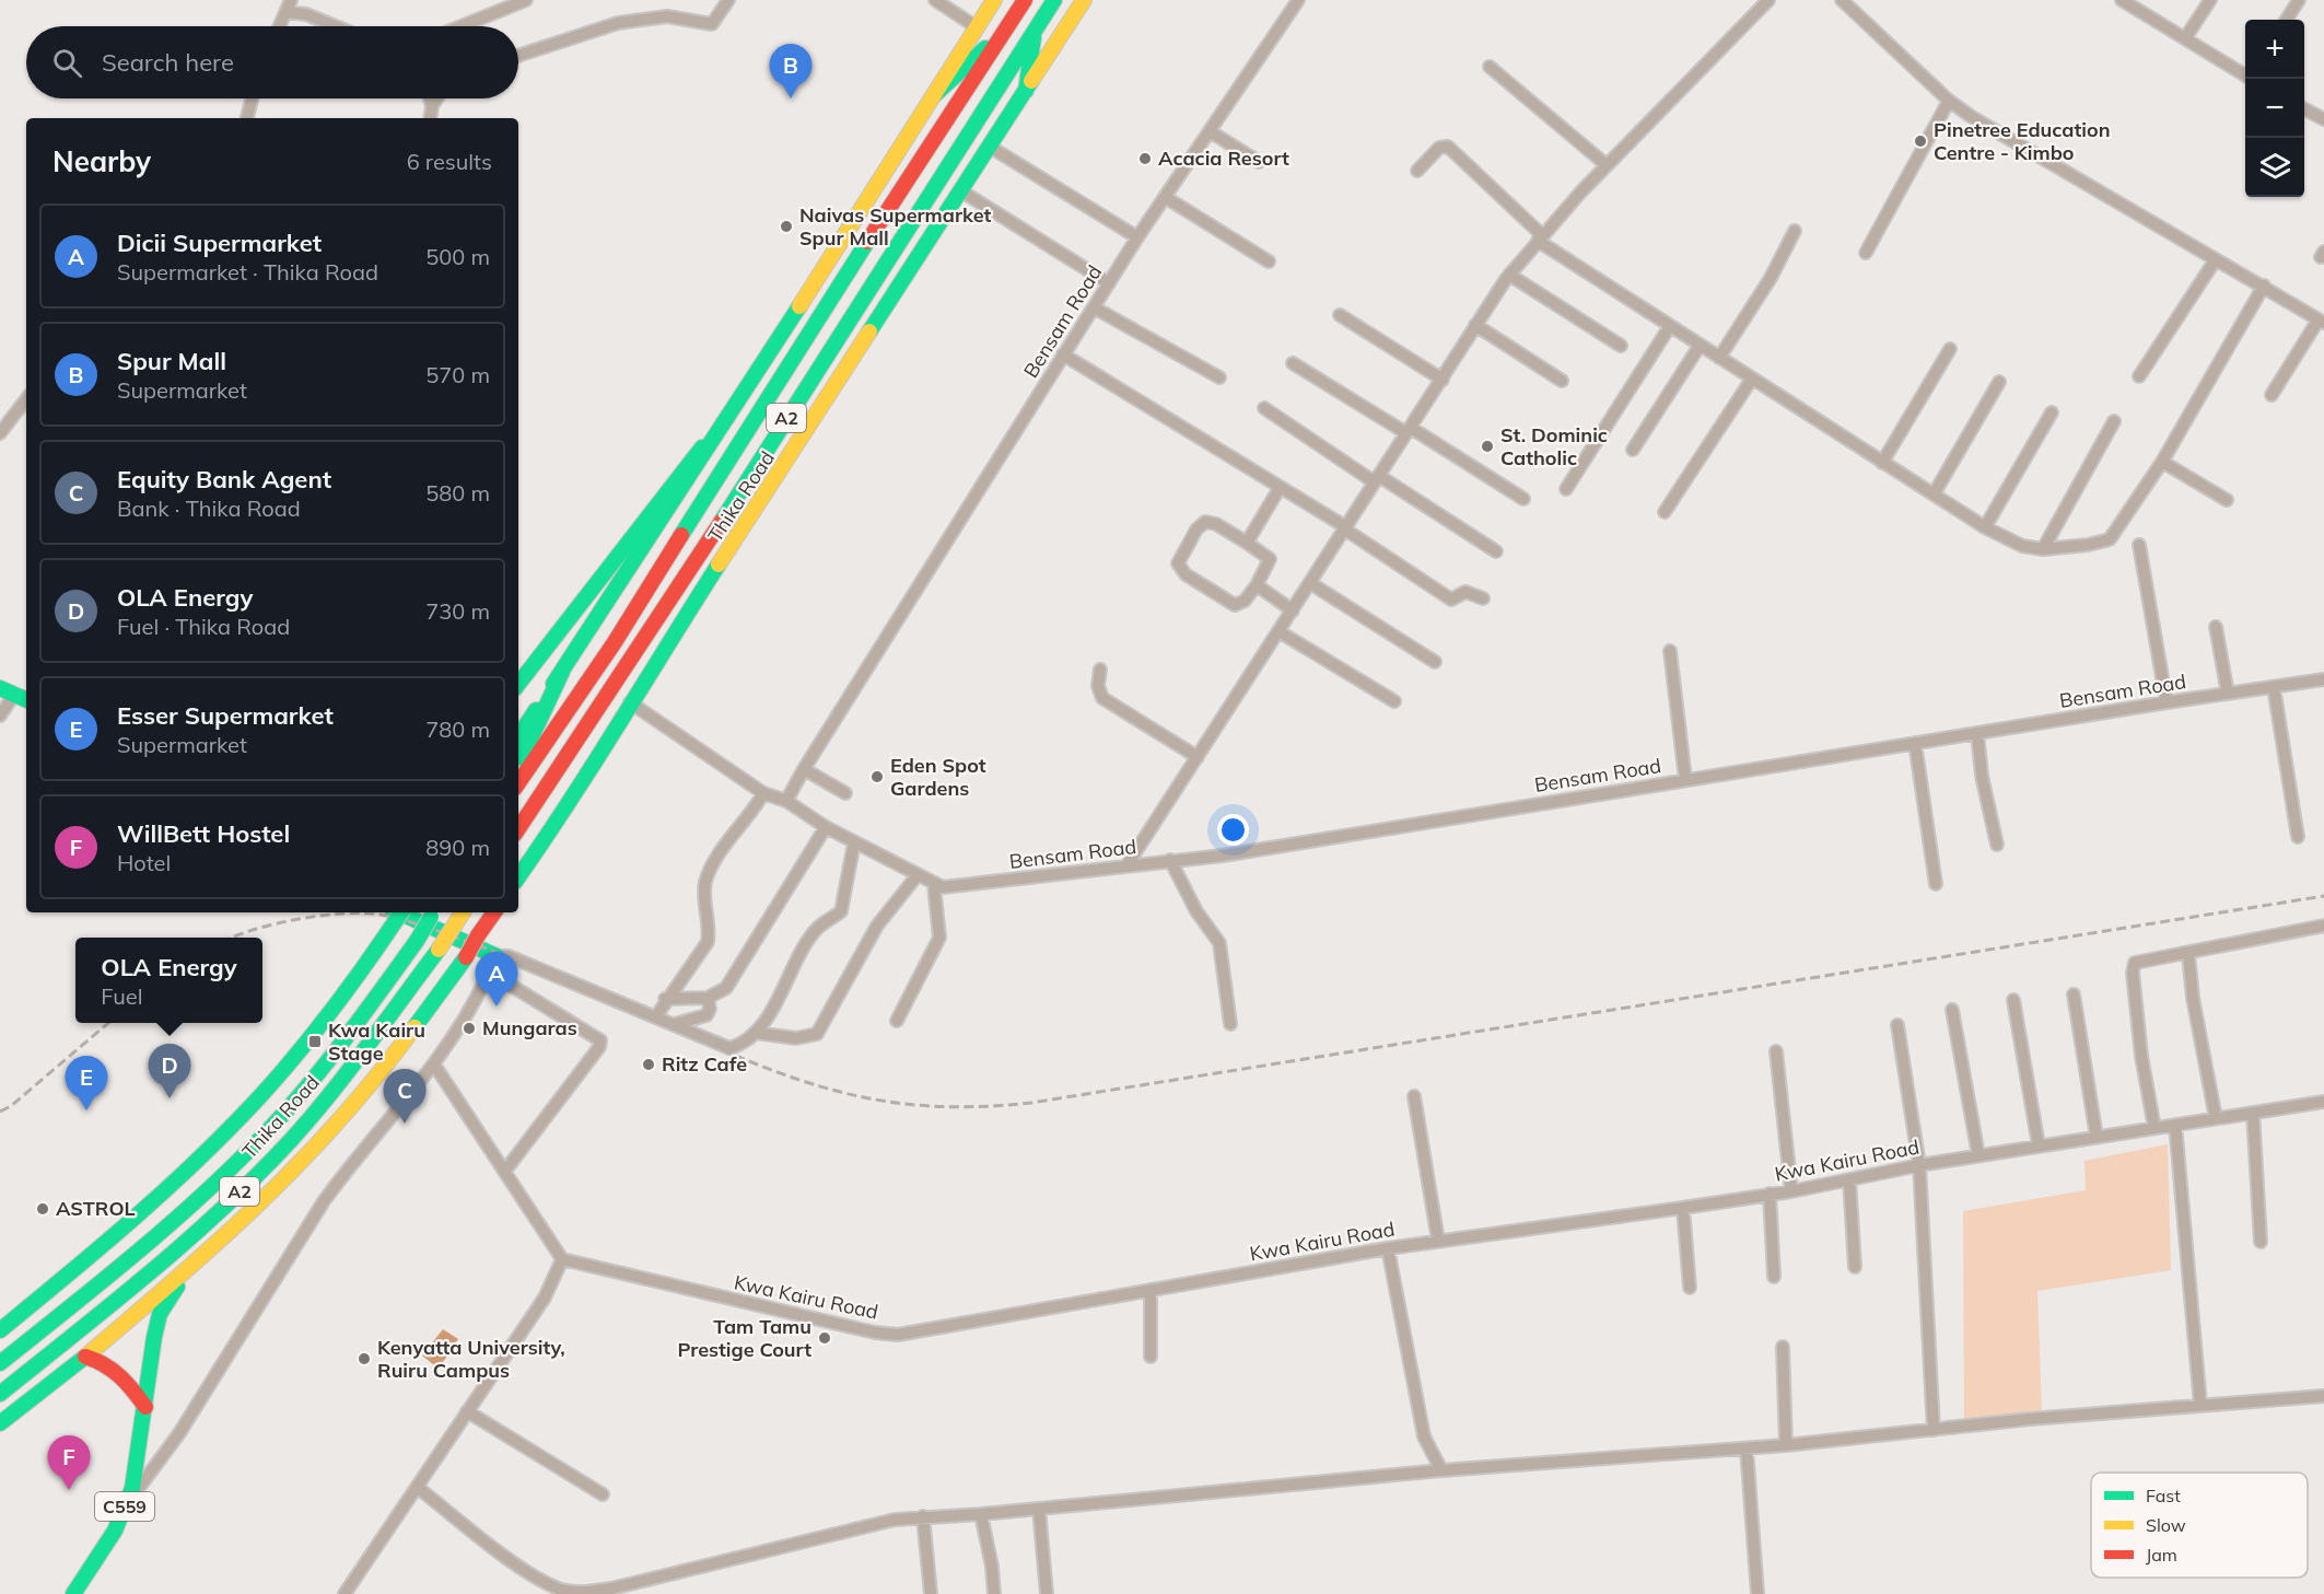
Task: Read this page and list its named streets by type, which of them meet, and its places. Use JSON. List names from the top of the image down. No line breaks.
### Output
{"streets":{"main road":["A2","Thika Road","C559"],"street":["Bensam Road","Kwa Kairu Road"]},"places":{"other":["Pinetree Education Centre - Kimbo","Acacia Resort","Naivas Supermarket Spur Mall","St. Dominic Catholic","Eden Spot Gardens","Mungaras","Ritz Cafe","ASTROL","Tam Tamu Prestige Court","Kenyatta University, Ruiru Campus"],"transit":["Kwa Kairu Stage"]},"legend":["Fast","Slow","Jam"],"page":{"map_buttons":["+","−"],"search":"Search here","pins":["B","A","D","E","C","F"],"heading":["Nearby","6 results"],"list":[{"mark":"A","name":"Dicii Supermarket","note":"Supermarket · Thika Road","value":"500 m"},{"mark":"B","name":"Spur Mall","note":"Supermarket","value":"570 m"},{"mark":"C","name":"Equity Bank Agent","note":"Bank · Thika Road","value":"580 m"},{"mark":"D","name":"OLA Energy","note":"Fuel · Thika Road","value":"730 m"},{"mark":"E","name":"Esser Supermarket","note":"Supermarket","value":"780 m"},{"mark":"F","name":"WillBett Hostel","note":"Hotel","value":"890 m"}],"popup":["OLA Energy","Fuel"]}}
